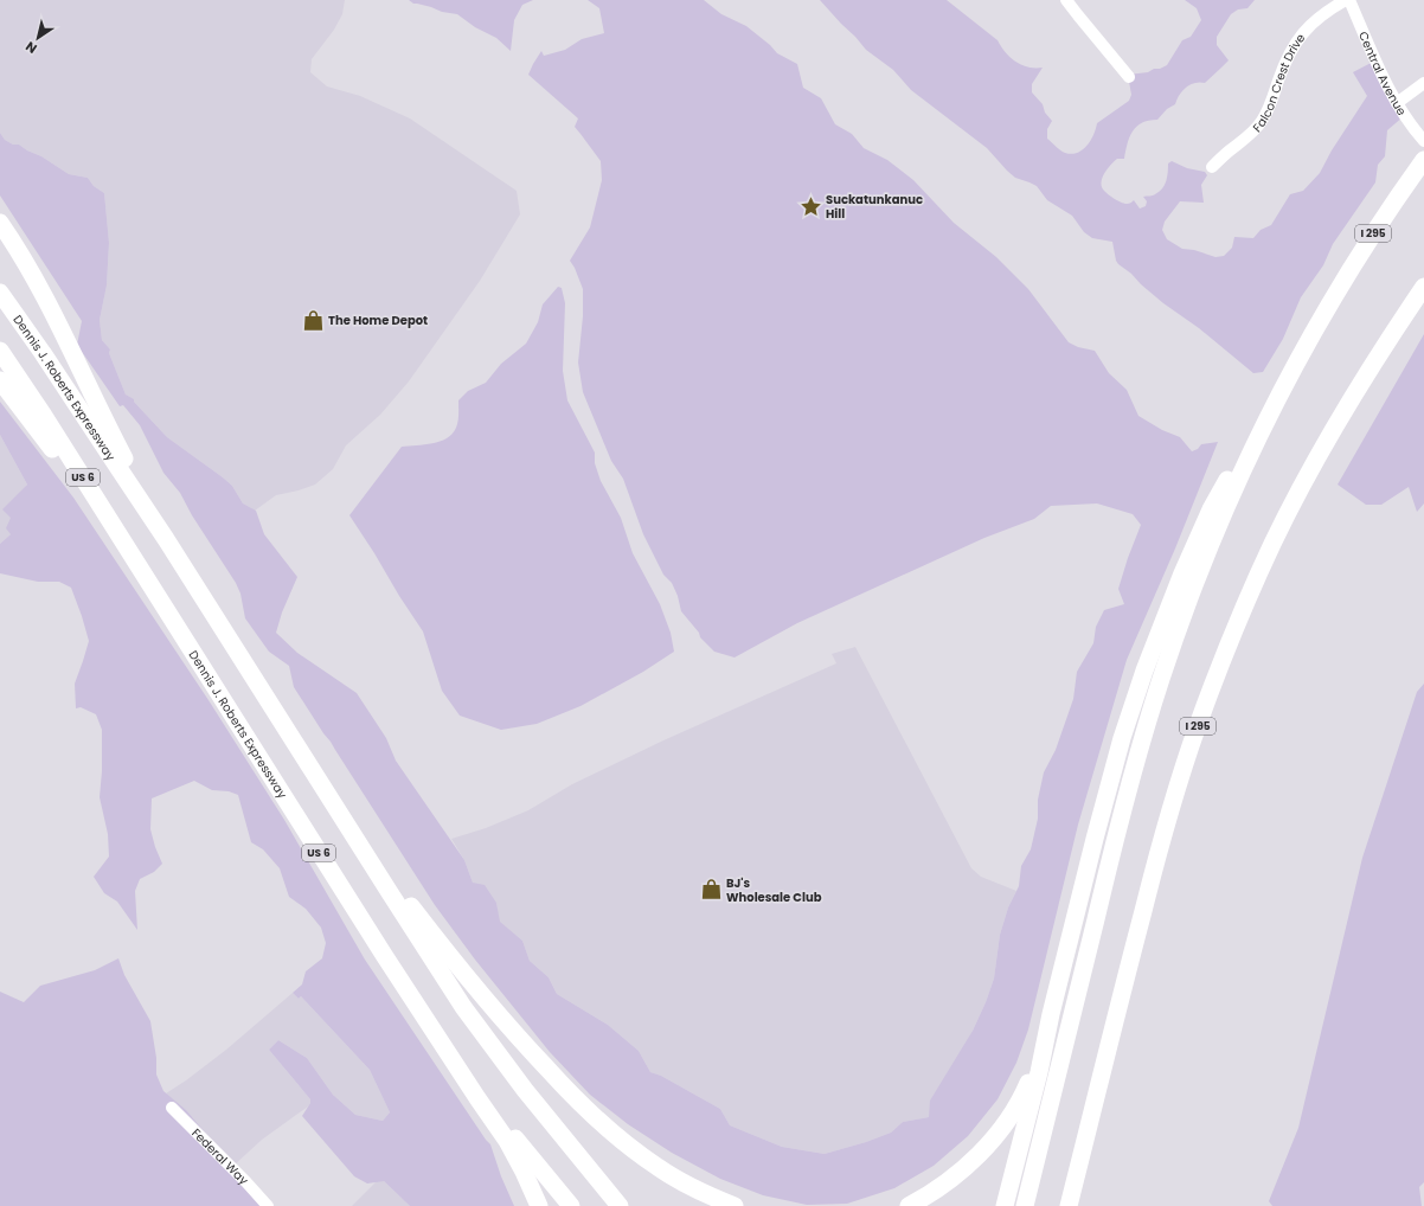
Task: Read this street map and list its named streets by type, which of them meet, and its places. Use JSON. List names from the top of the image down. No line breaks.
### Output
{"streets":{"highway":["I 295","Dennis J. Roberts Expressway","US 6"],"street":["Central Avenue","Falcon Crest Drive","Federal Way"]},"crossings":[["Central Avenue","Falcon Crest Drive"],["Dennis J. Roberts Expressway","US 6"]],"places":{"place":["Suckatunkanuc Hill"],"shop":["The Home Depot","BJ's Wholesale Club"]},"north":"bottom left"}
